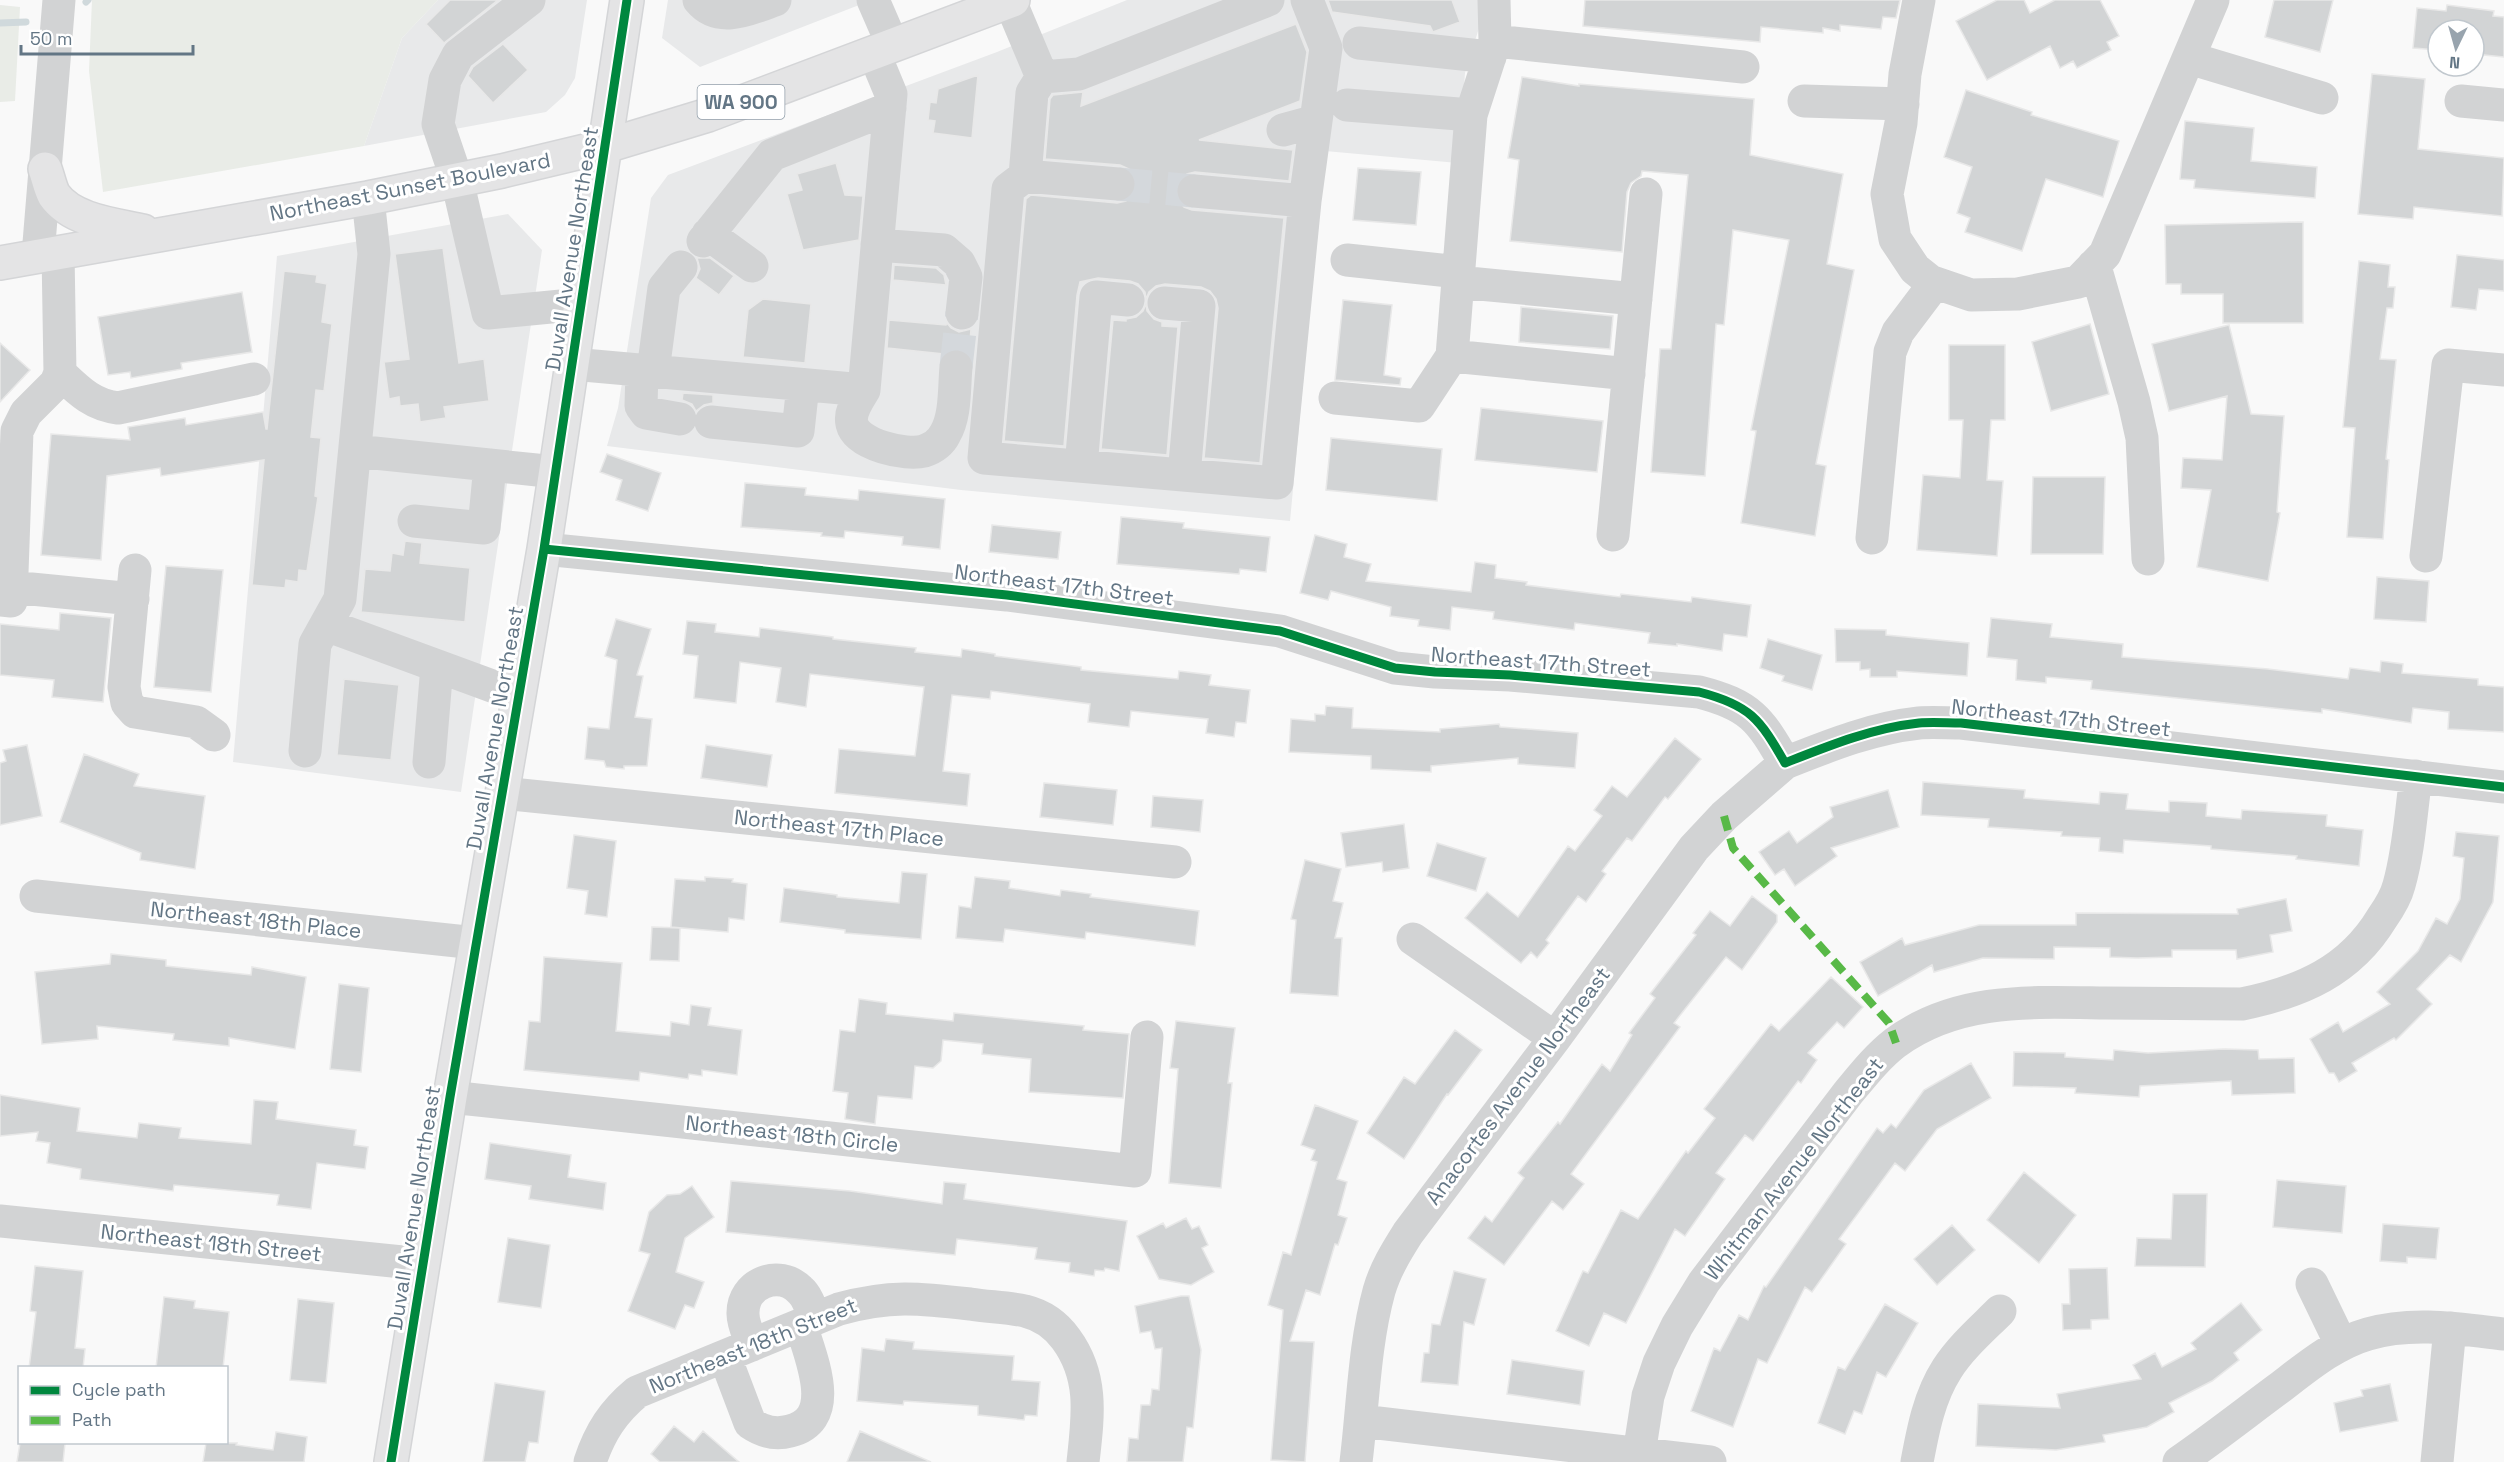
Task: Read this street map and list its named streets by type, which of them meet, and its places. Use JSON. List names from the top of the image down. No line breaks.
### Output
{"streets":{"main road":["WA 900","Northeast Sunset Boulevard","Duvall Avenue Northeast"],"street":["Northeast 17th Street","Northeast 17th Place","Northeast 18th Place","Anacortes Avenue Northeast","Northeast 18th Circle","Whitman Avenue Northeast","Northeast 18th Street"]},"crossings":[["Northeast Sunset Boulevard","Duvall Avenue Northeast"],["Duvall Avenue Northeast","Northeast 17th Street"],["Duvall Avenue Northeast","Northeast 17th Place"],["Duvall Avenue Northeast","Northeast 18th Place"],["Duvall Avenue Northeast","Northeast 18th Circle"],["Duvall Avenue Northeast","Northeast 18th Street"],["Northeast 17th Street","Anacortes Avenue Northeast"],["Northeast 17th Street","Whitman Avenue Northeast"]],"legend":["Cycle path","Path"],"scale_bar":"50 m","north":"bottom"}
